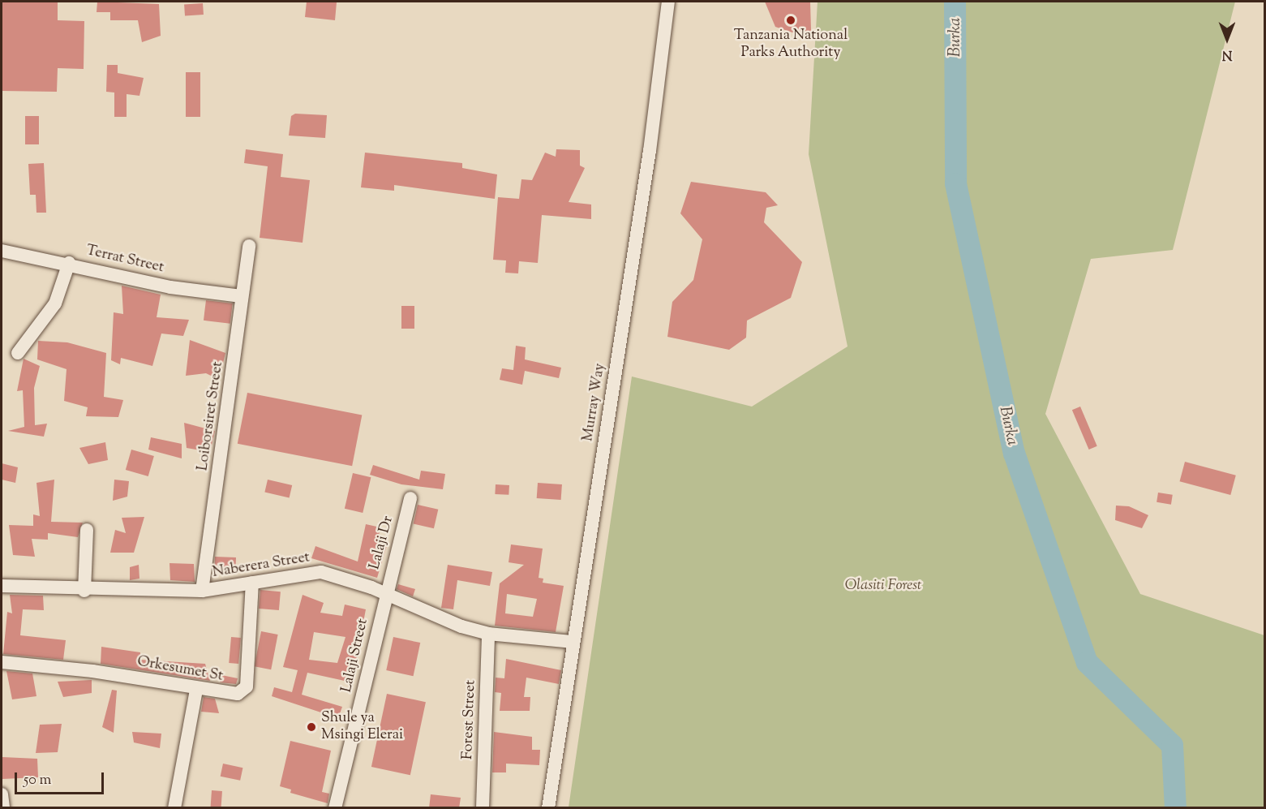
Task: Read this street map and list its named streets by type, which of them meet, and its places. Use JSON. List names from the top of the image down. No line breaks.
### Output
{"streets":{"street":["Terrat Street","Murray Way","Loiborsiret Street","Lalaji Dr","Naberera Street","Lalaji Street","Orkesumet St","Forest Street"]},"crossings":[["Terrat Street","Loiborsiret Street"],["Murray Way","Naberera Street"],["Loiborsiret Street","Naberera Street"],["Lalaji Dr","Naberera Street"],["Lalaji Dr","Lalaji Street"],["Naberera Street","Lalaji Street"],["Naberera Street","Orkesumet St"],["Naberera Street","Forest Street"]],"water":["Burka"],"parks":["Olasiti Forest"],"places":["Tanzania National Parks Authority","Shule ya Msingi Elerai"],"scale_bar":"50 m","north":"bottom"}
